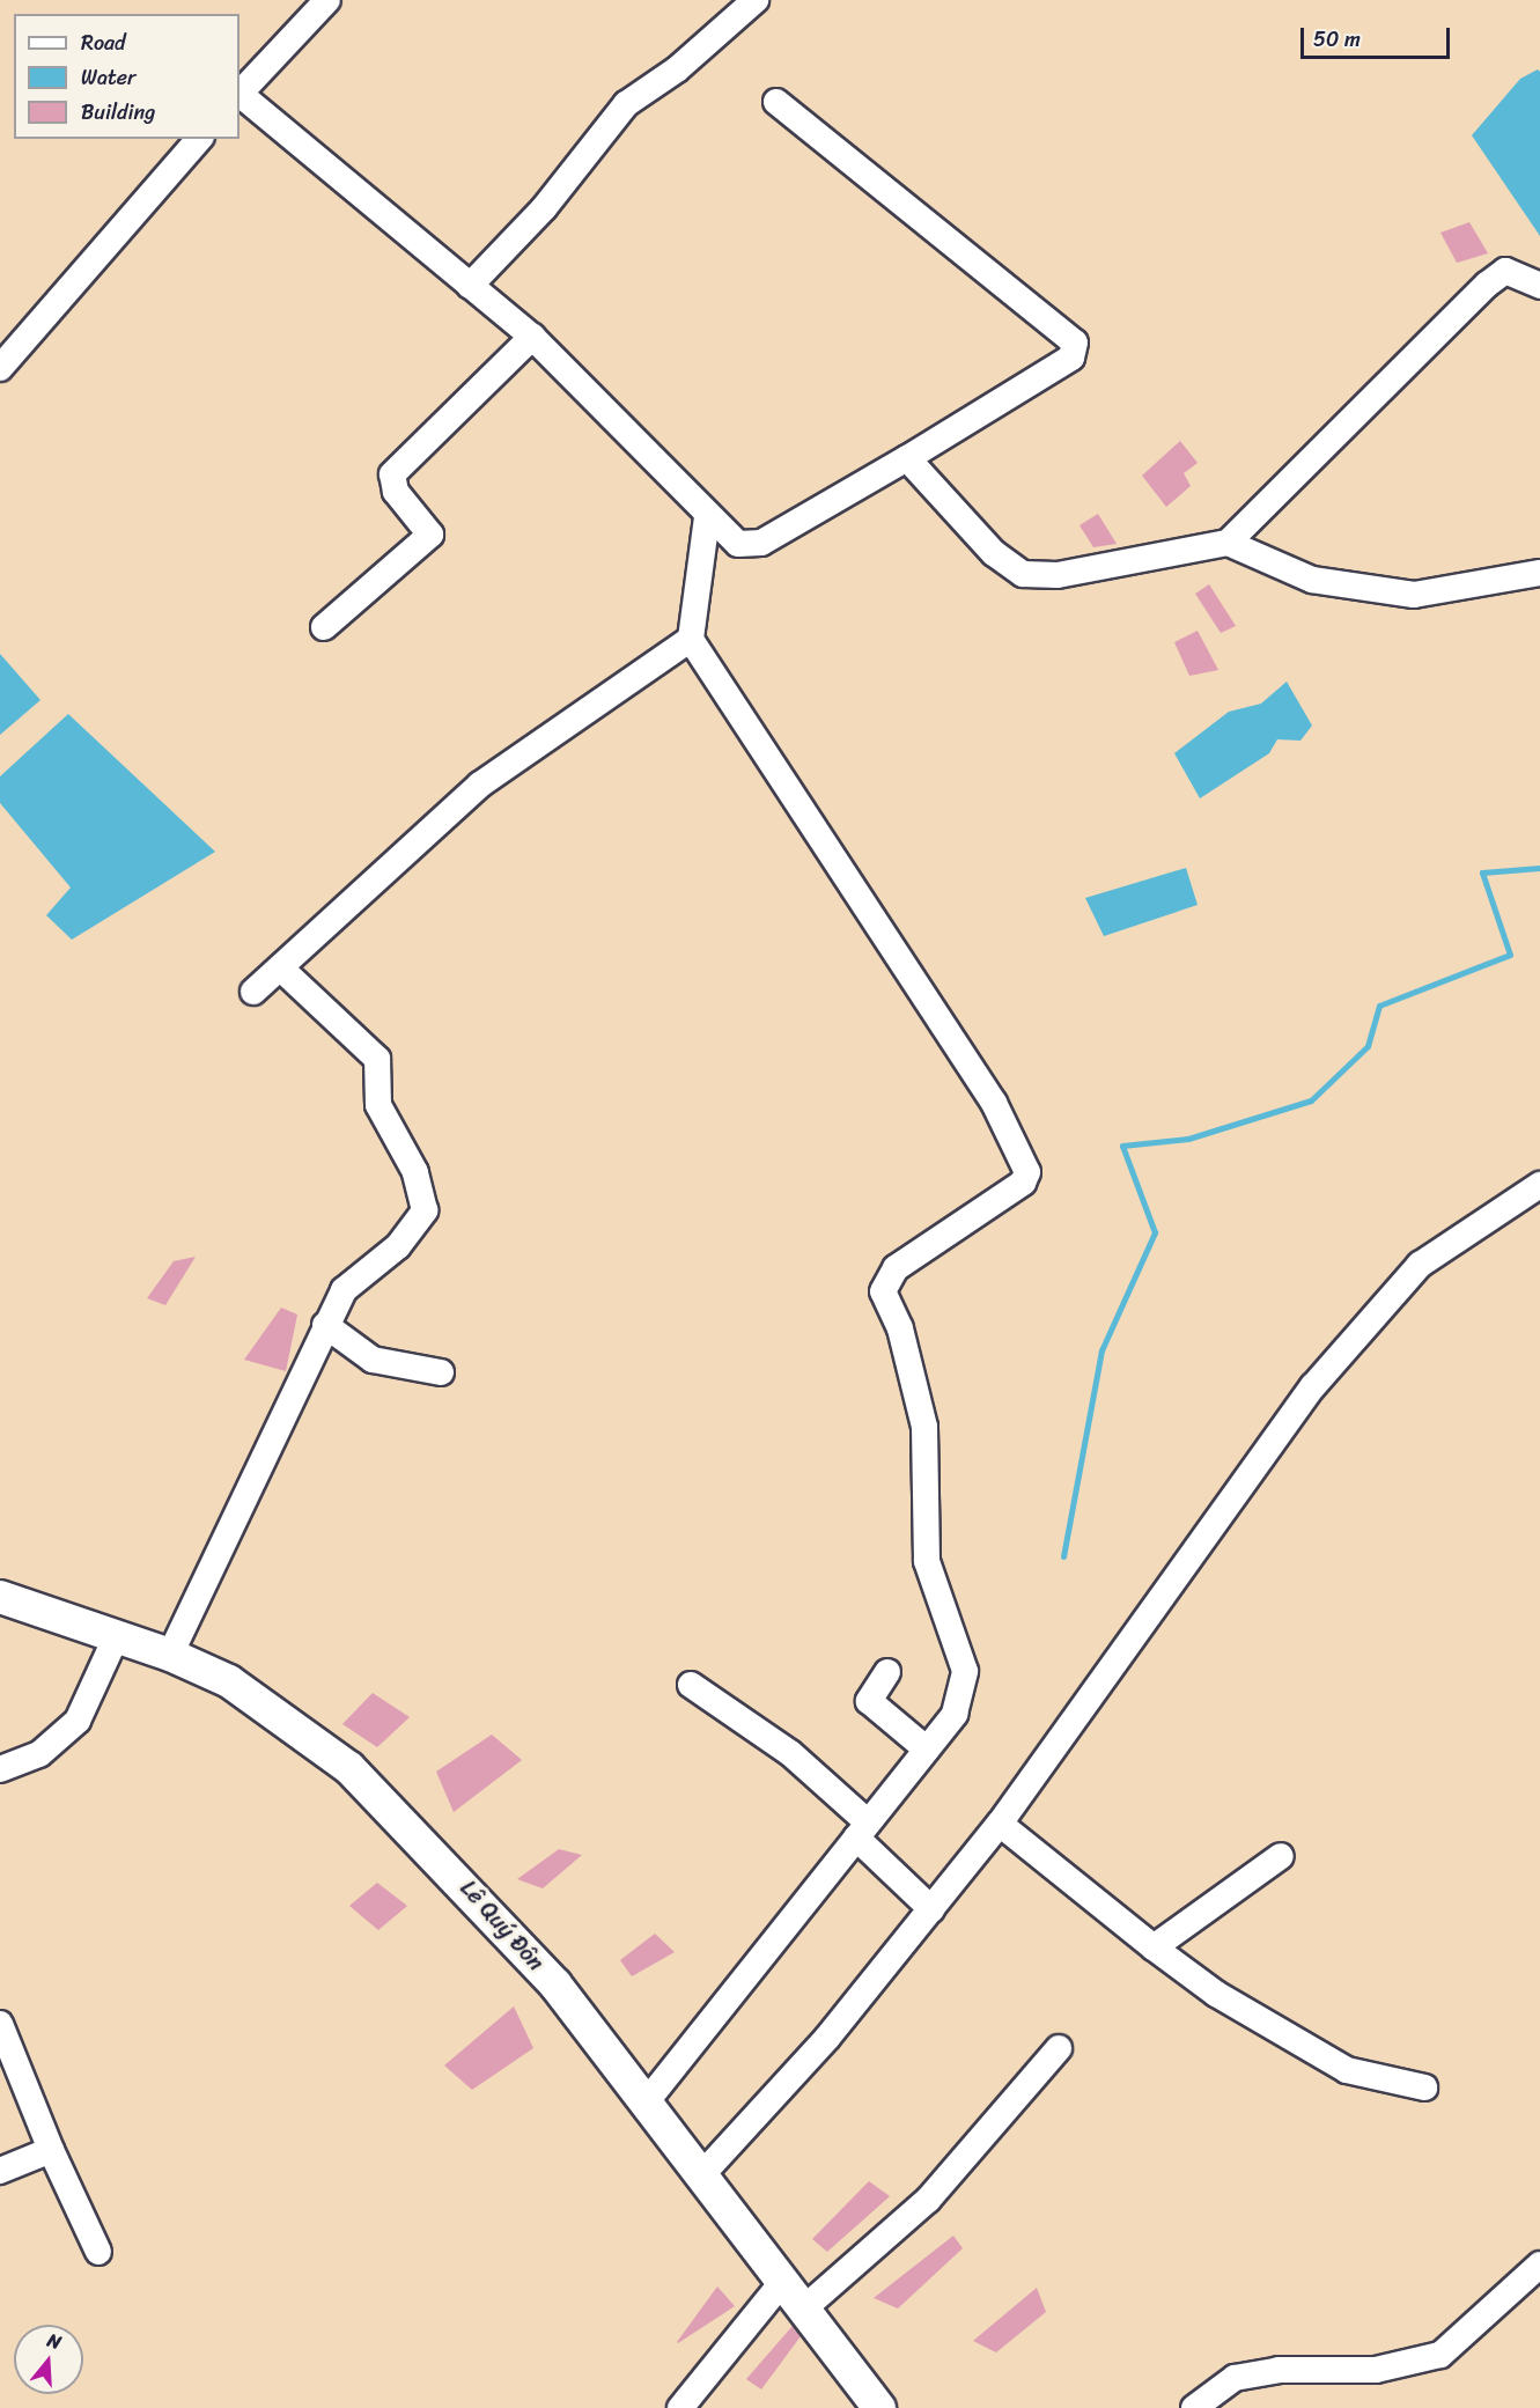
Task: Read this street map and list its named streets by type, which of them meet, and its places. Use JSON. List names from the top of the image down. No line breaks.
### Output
{"streets":{"main road":["Lê Quý Đôn"]},"legend":["Road","Water","Building"],"scale_bar":"50 m","north":"top"}
